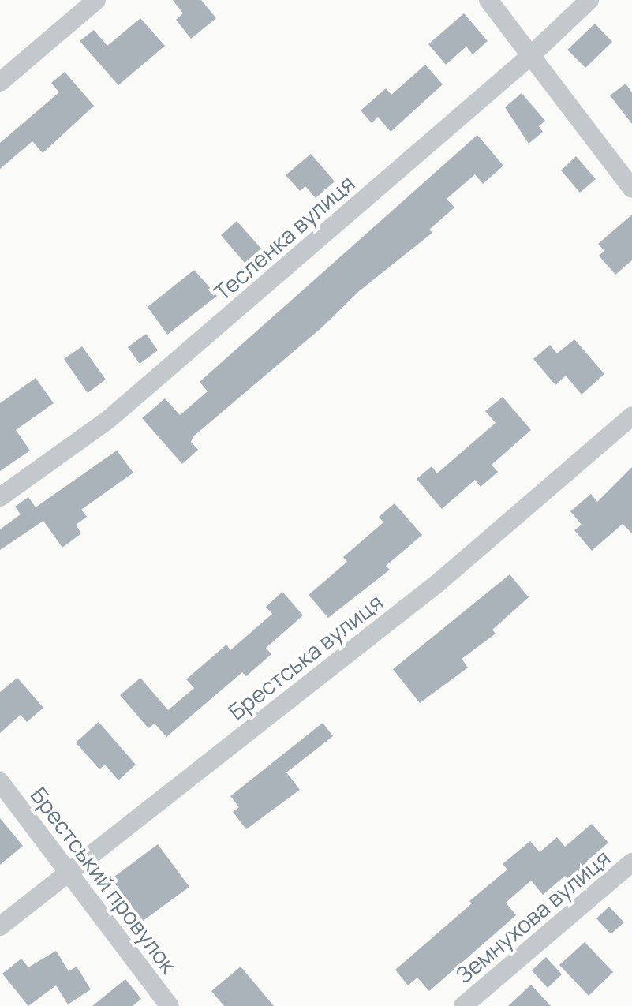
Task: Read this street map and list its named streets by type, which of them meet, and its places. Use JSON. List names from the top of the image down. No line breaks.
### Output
{"streets":{"street":["Тесленка вулиця","Брестська вулиця","Брестський провулок","Земнухова вулиця"]},"crossings":[["Брестська вулиця","Брестський провулок"]]}
